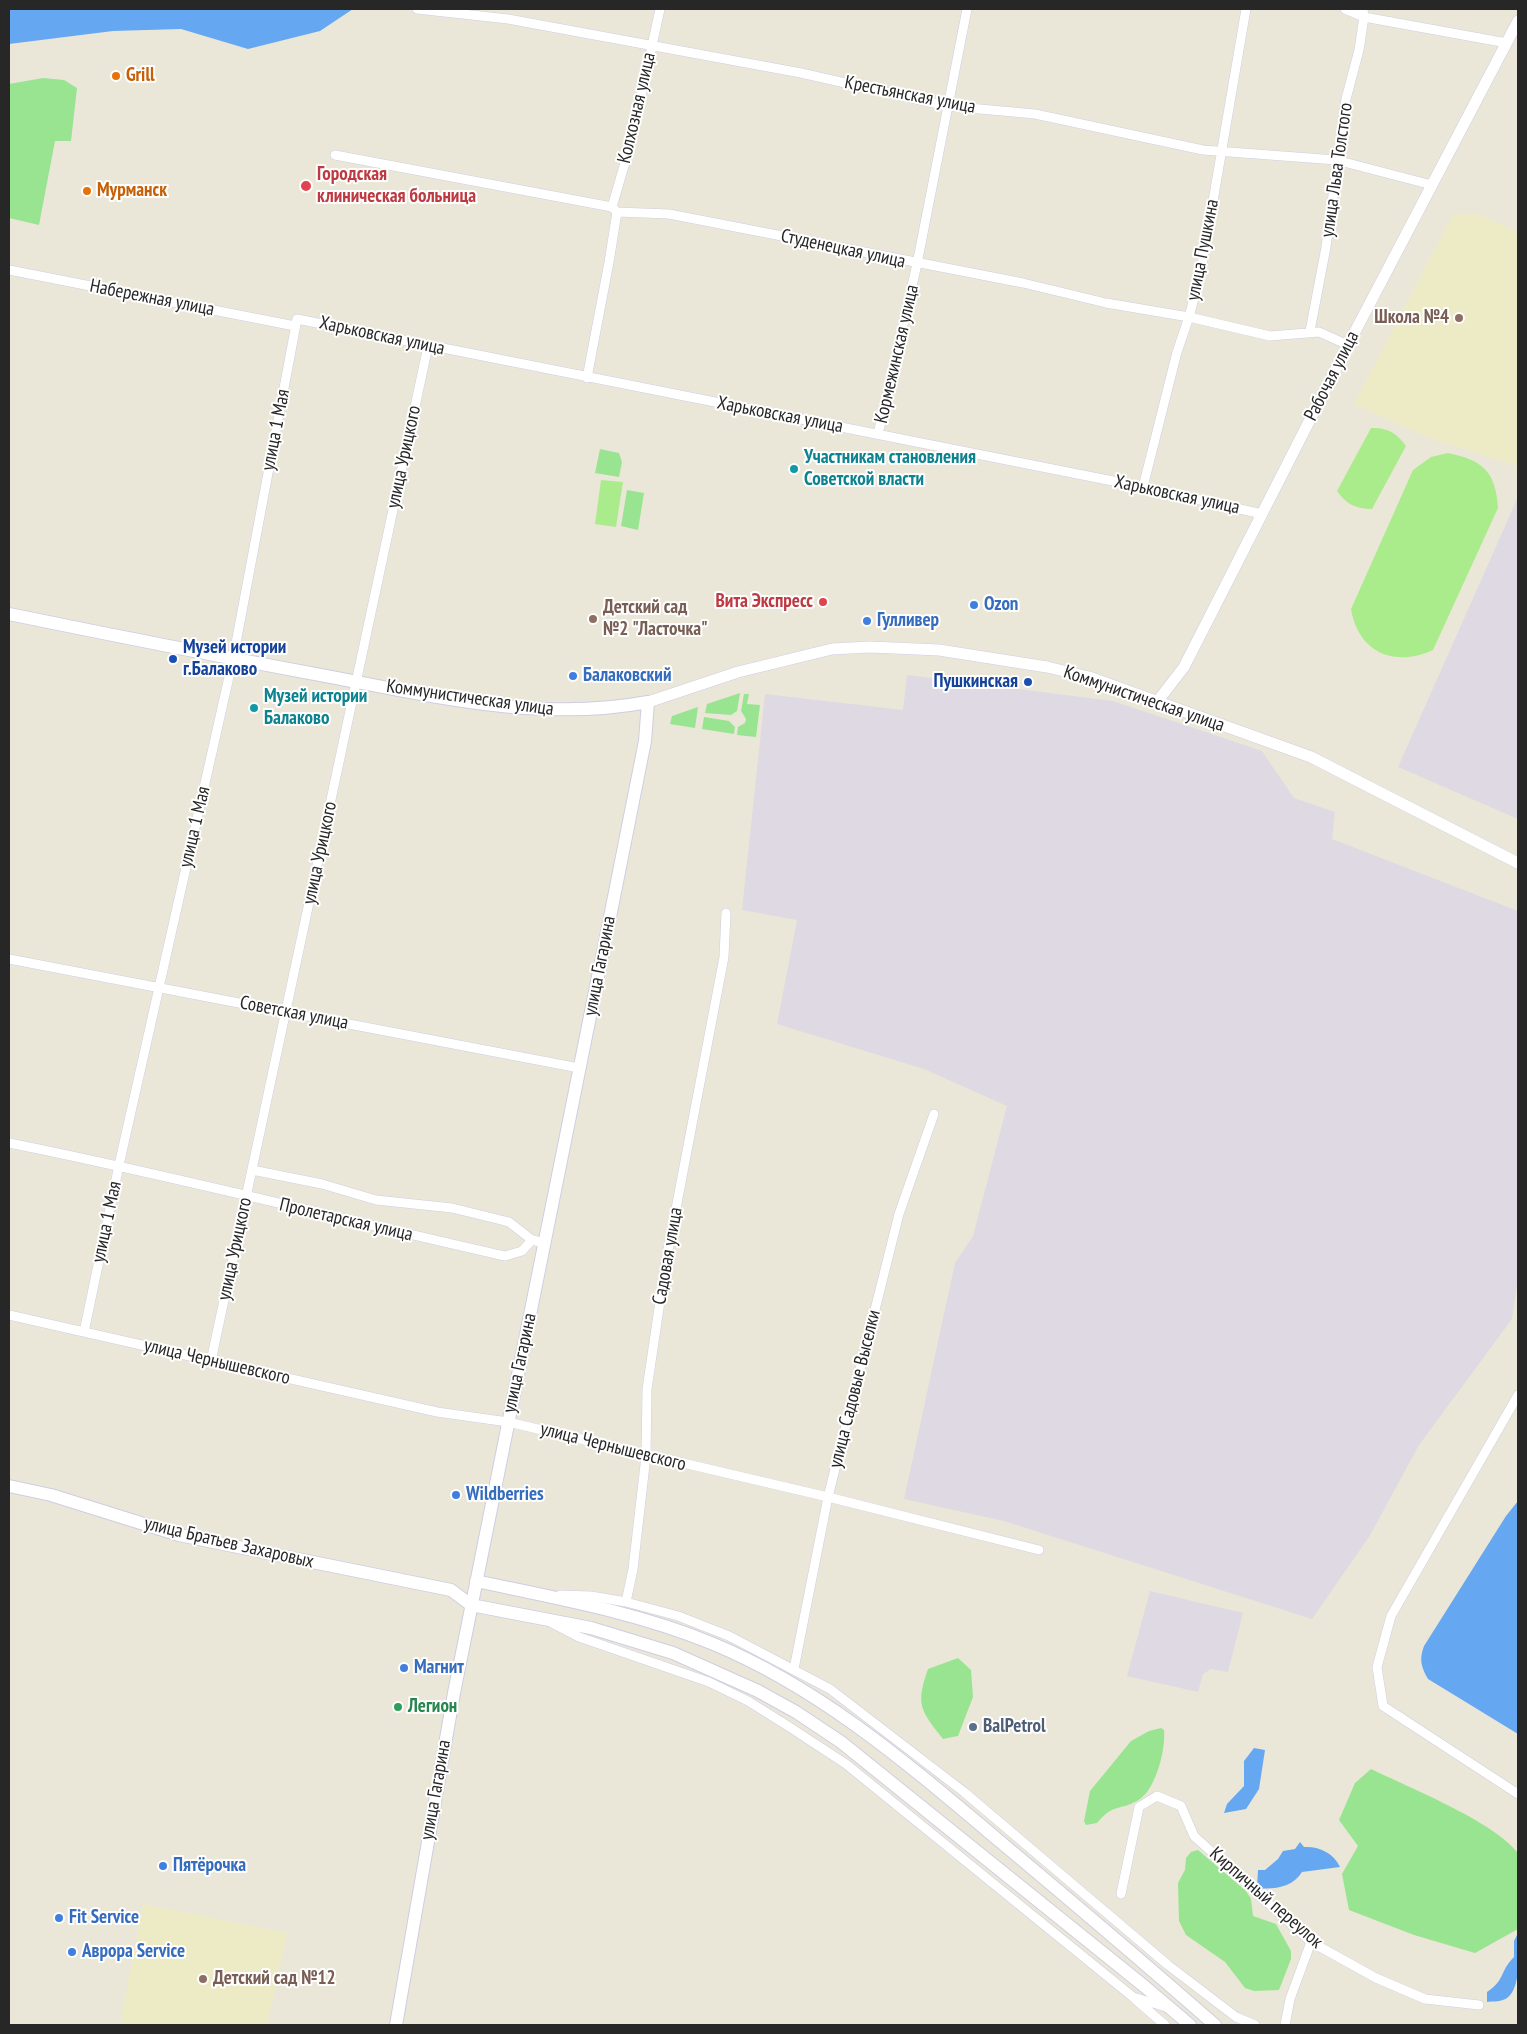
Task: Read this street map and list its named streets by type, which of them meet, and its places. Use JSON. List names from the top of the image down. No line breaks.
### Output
{"streets":{"main road":["Коммунистическая улица","улица Гагарина","улица Братьев Захаровых"],"street":["Крестьянская улица","Колхозная улица","улица Льва Толстого","Студенецкая улица","улица Пушкина","Набережная улица","Харьковская улица","Кормежинская улица","Рабочая улица","улица 1 Мая","улица Урицкого","Советская улица","Пролетарская улица","Садовая улица","улица Чернышевского","улица Садовые Выселки","Кирпичный переулок"]},"crossings":[["Крестьянская улица","Колхозная улица"],["Крестьянская улица","улица Льва Толстого"],["Крестьянская улица","улица Пушкина"],["Крестьянская улица","Кормежинская улица"],["Крестьянская улица","Рабочая улица"],["Колхозная улица","Студенецкая улица"],["Колхозная улица","Харьковская улица"],["улица Льва Толстого","Студенецкая улица"],["Студенецкая улица","улица Пушкина"],["Студенецкая улица","Кормежинская улица"],["Студенецкая улица","Рабочая улица"],["улица Пушкина","Харьковская улица"],["Набережная улица","Харьковская улица"],["Набережная улица","улица 1 Мая"],["Харьковская улица","Кормежинская улица"],["Харьковская улица","Рабочая улица"],["Харьковская улица","улица 1 Мая"],["Харьковская улица","улица Урицкого"],["Рабочая улица","Коммунистическая улица"],["улица 1 Мая","Коммунистическая улица"],["улица 1 Мая","Советская улица"],["улица 1 Мая","Пролетарская улица"],["улица 1 Мая","улица Чернышевского"],["улица Урицкого","Коммунистическая улица"],["улица Урицкого","Советская улица"],["улица Урицкого","Пролетарская улица"],["улица Урицкого","улица Чернышевского"],["Коммунистическая улица","улица Гагарина"],["улица Гагарина","Советская улица"],["улица Гагарина","Пролетарская улица"],["улица Гагарина","улица Чернышевского"],["улица Гагарина","улица Братьев Захаровых"],["Садовая улица","улица Чернышевского"],["улица Чернышевского","улица Садовые Выселки"]],"places":["Grill","Городская клиническая больница","Мурманск","Школа №4","Участникам становления Советской власти","Вита Экспресс","Ozon","Детский сад №2 \"Ласточка\"","Гулливер","Музей истории г.Балаково","Балаковский","Пушкинская","Музей истории Балаково","Wildberries","Магнит","Легион","BalPetrol","Пятёрочка","Fit Service","Аврора Service","Детский сад №12"]}
